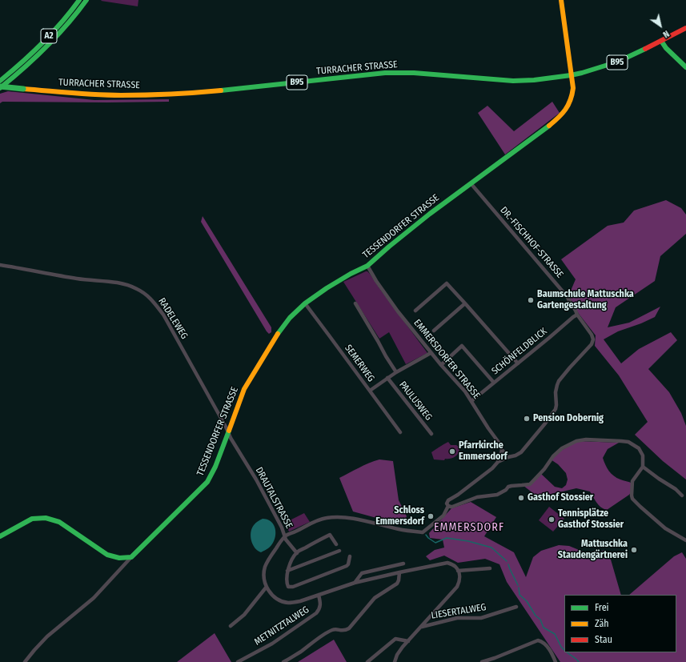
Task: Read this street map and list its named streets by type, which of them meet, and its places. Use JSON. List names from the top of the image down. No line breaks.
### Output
{"streets":{"main road":["A2","B95","TURRACHER STRASSE","TESSENDORFER STRASSE"],"street":["DR.-FISCHHOF-STRASSE","RADELEWEG","SCHÖNFELDBLICK","EMMERSDORFER STRASSE","SEMERWEG","PAULUSWEG","DRAUTALSTRASSE","LIESERTALWEG","METNITZTALWEG"]},"crossings":[["A2","TURRACHER STRASSE"],["TURRACHER STRASSE","TESSENDORFER STRASSE"],["TESSENDORFER STRASSE","DR.-FISCHHOF-STRASSE"],["TESSENDORFER STRASSE","RADELEWEG"],["TESSENDORFER STRASSE","EMMERSDORFER STRASSE"],["TESSENDORFER STRASSE","SEMERWEG"],["TESSENDORFER STRASSE","DRAUTALSTRASSE"],["DR.-FISCHHOF-STRASSE","SCHÖNFELDBLICK"],["DR.-FISCHHOF-STRASSE","EMMERSDORFER STRASSE"],["RADELEWEG","DRAUTALSTRASSE"],["SCHÖNFELDBLICK","EMMERSDORFER STRASSE"]],"districts":["EMMERSDORF"],"places":["Baumschule Mattuschka Gartengestaltung","Pension Dobernig","Pfarrkirche Emmersdorf","Gasthof Stossier","Schloss Emmersdorf","Tennisplätze Gasthof Stossier","Mattuschka Staudengärtnerei"],"legend":["Frei","Zäh","Stau"],"north":"bottom right"}
